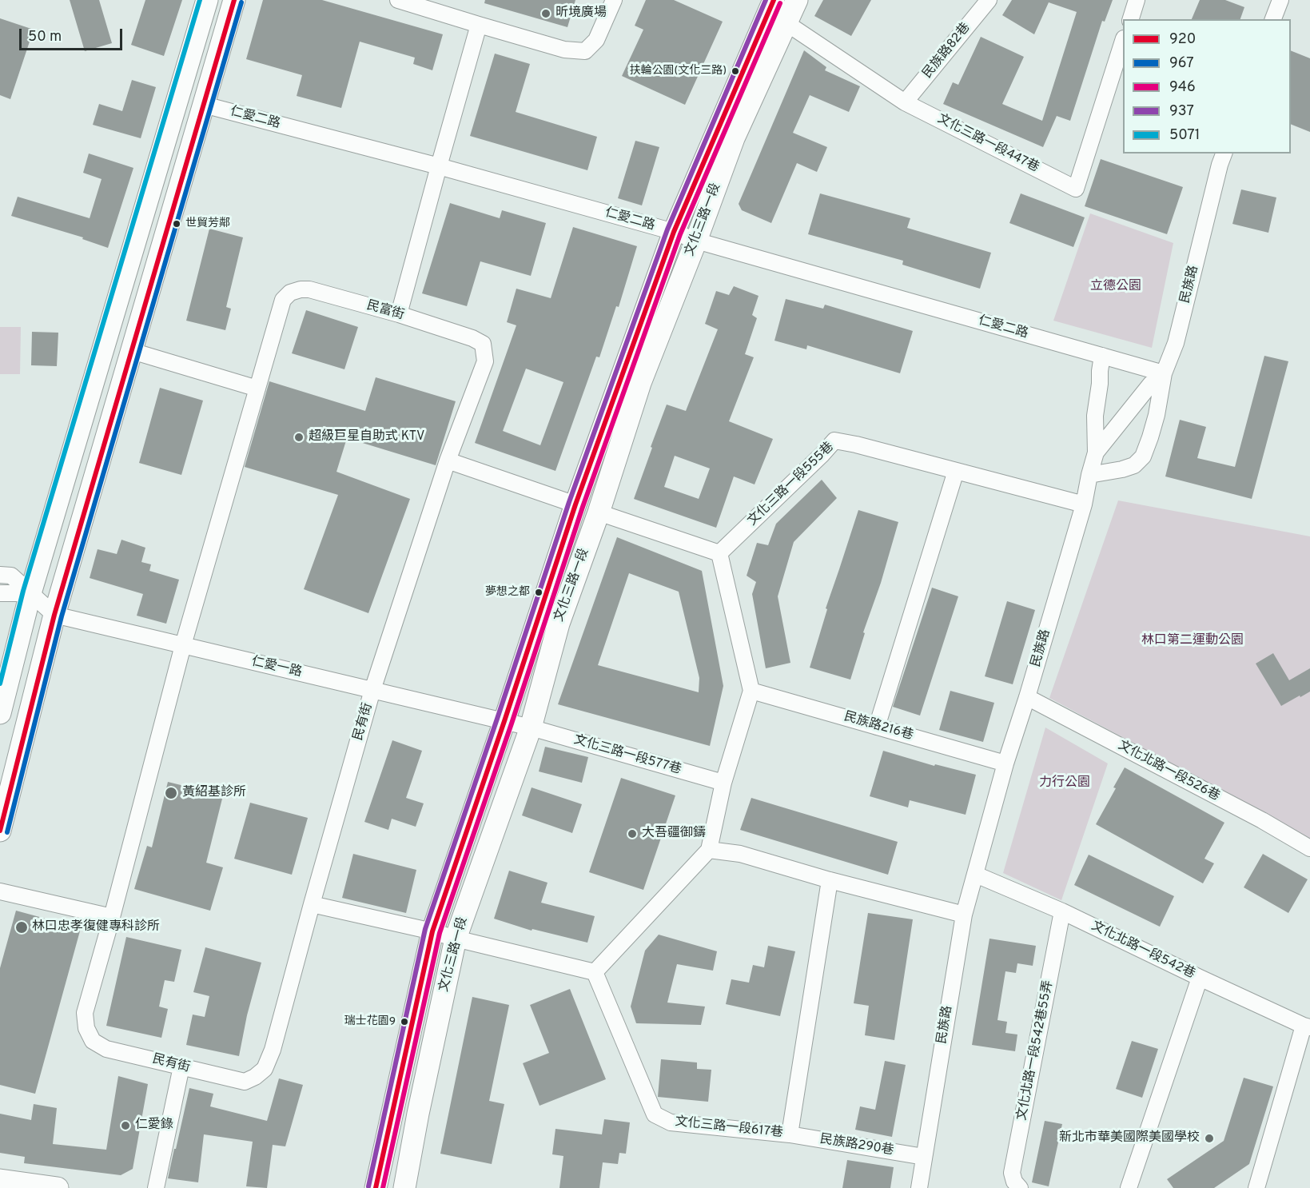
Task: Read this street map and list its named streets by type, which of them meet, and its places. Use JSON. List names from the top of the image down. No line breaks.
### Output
{"streets":{"street":["民族路82巷","仁愛二路","文化三路一段447巷","文化三路一段","民族路","民富街","文化三路一段555巷","仁愛一路","民有街","民族路216巷","文化三路一段577巷","文化北路一段526巷","文化北路一段542巷","文化北路一段542巷55弄","文化三路一段617巷","民族路290巷"]},"crossings":[["民族路82巷","文化三路一段447巷"],["仁愛二路","文化三路一段"],["仁愛二路","民族路"],["文化三路一段447巷","文化三路一段"],["文化三路一段","仁愛一路"],["文化三路一段","文化三路一段577巷"],["民族路","文化三路一段555巷"],["民族路","民族路216巷"],["民族路","文化北路一段526巷"],["民族路","文化北路一段542巷"],["民族路","民族路290巷"],["民富街","仁愛一路"],["民富街","民有街"],["仁愛一路","民有街"],["仁愛一路","文化三路一段577巷"],["文化北路一段542巷","文化北路一段542巷55弄"],["文化三路一段617巷","民族路290巷"]],"parks":["立德公園","林口第二運動公園","力行公園"],"places":["昕境廣場","扶輪公園(文化三路)","世貿芳鄰","超級巨星自助式 KTV","夢想之都","黃紹基診所","大吾疆御鑄","林口忠孝復健專科診所","瑞士花園9","仁愛錄","新北市華美國際美國學校"],"lines":["transit line 920","transit line 937","transit line 5071","transit line 967","transit line 946"],"legend":["920","967","946","937","5071"],"scale_bar":"50 m"}
